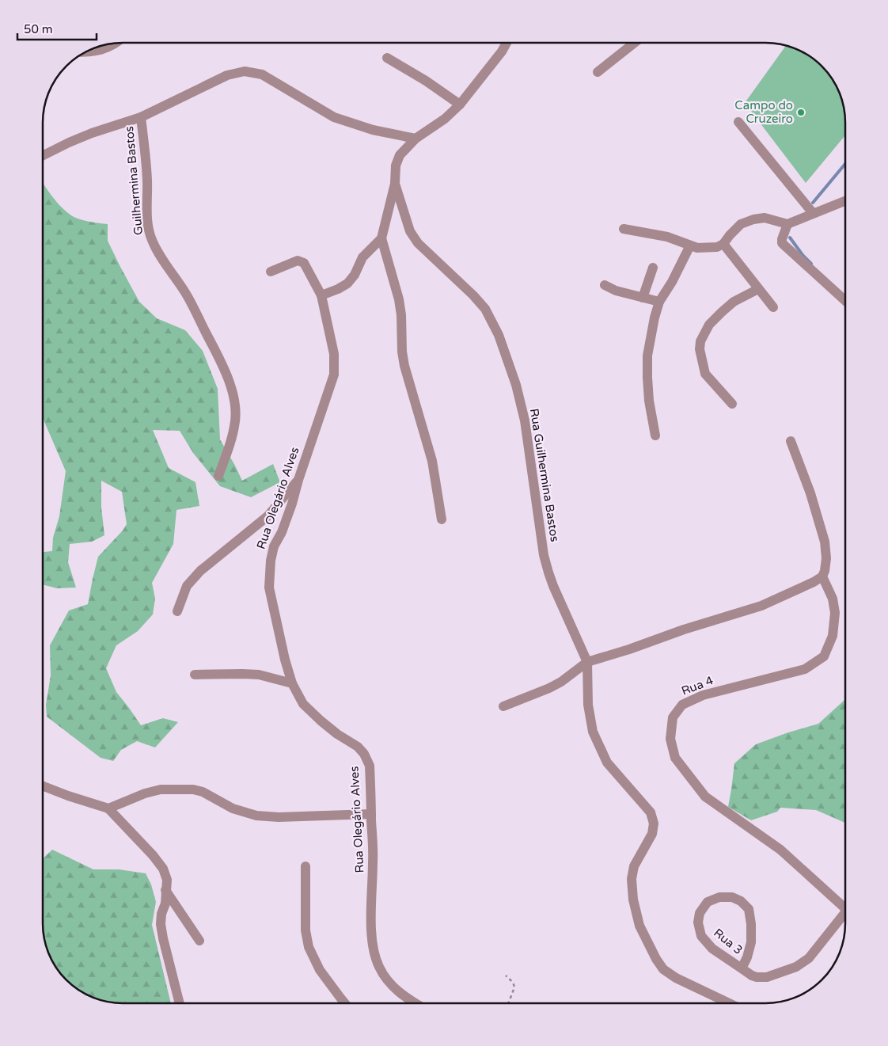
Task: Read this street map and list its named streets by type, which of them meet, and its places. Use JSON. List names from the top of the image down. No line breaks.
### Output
{"streets":{"street":["Guilhermina Bastos","Rua Guilhermina Bastos","Rua Olegário Alves","Rua 4","Rua 3"]},"crossings":[["Guilhermina Bastos","Rua Guilhermina Bastos"]],"places":["Campo do Cruzeiro"],"scale_bar":"50 m"}
